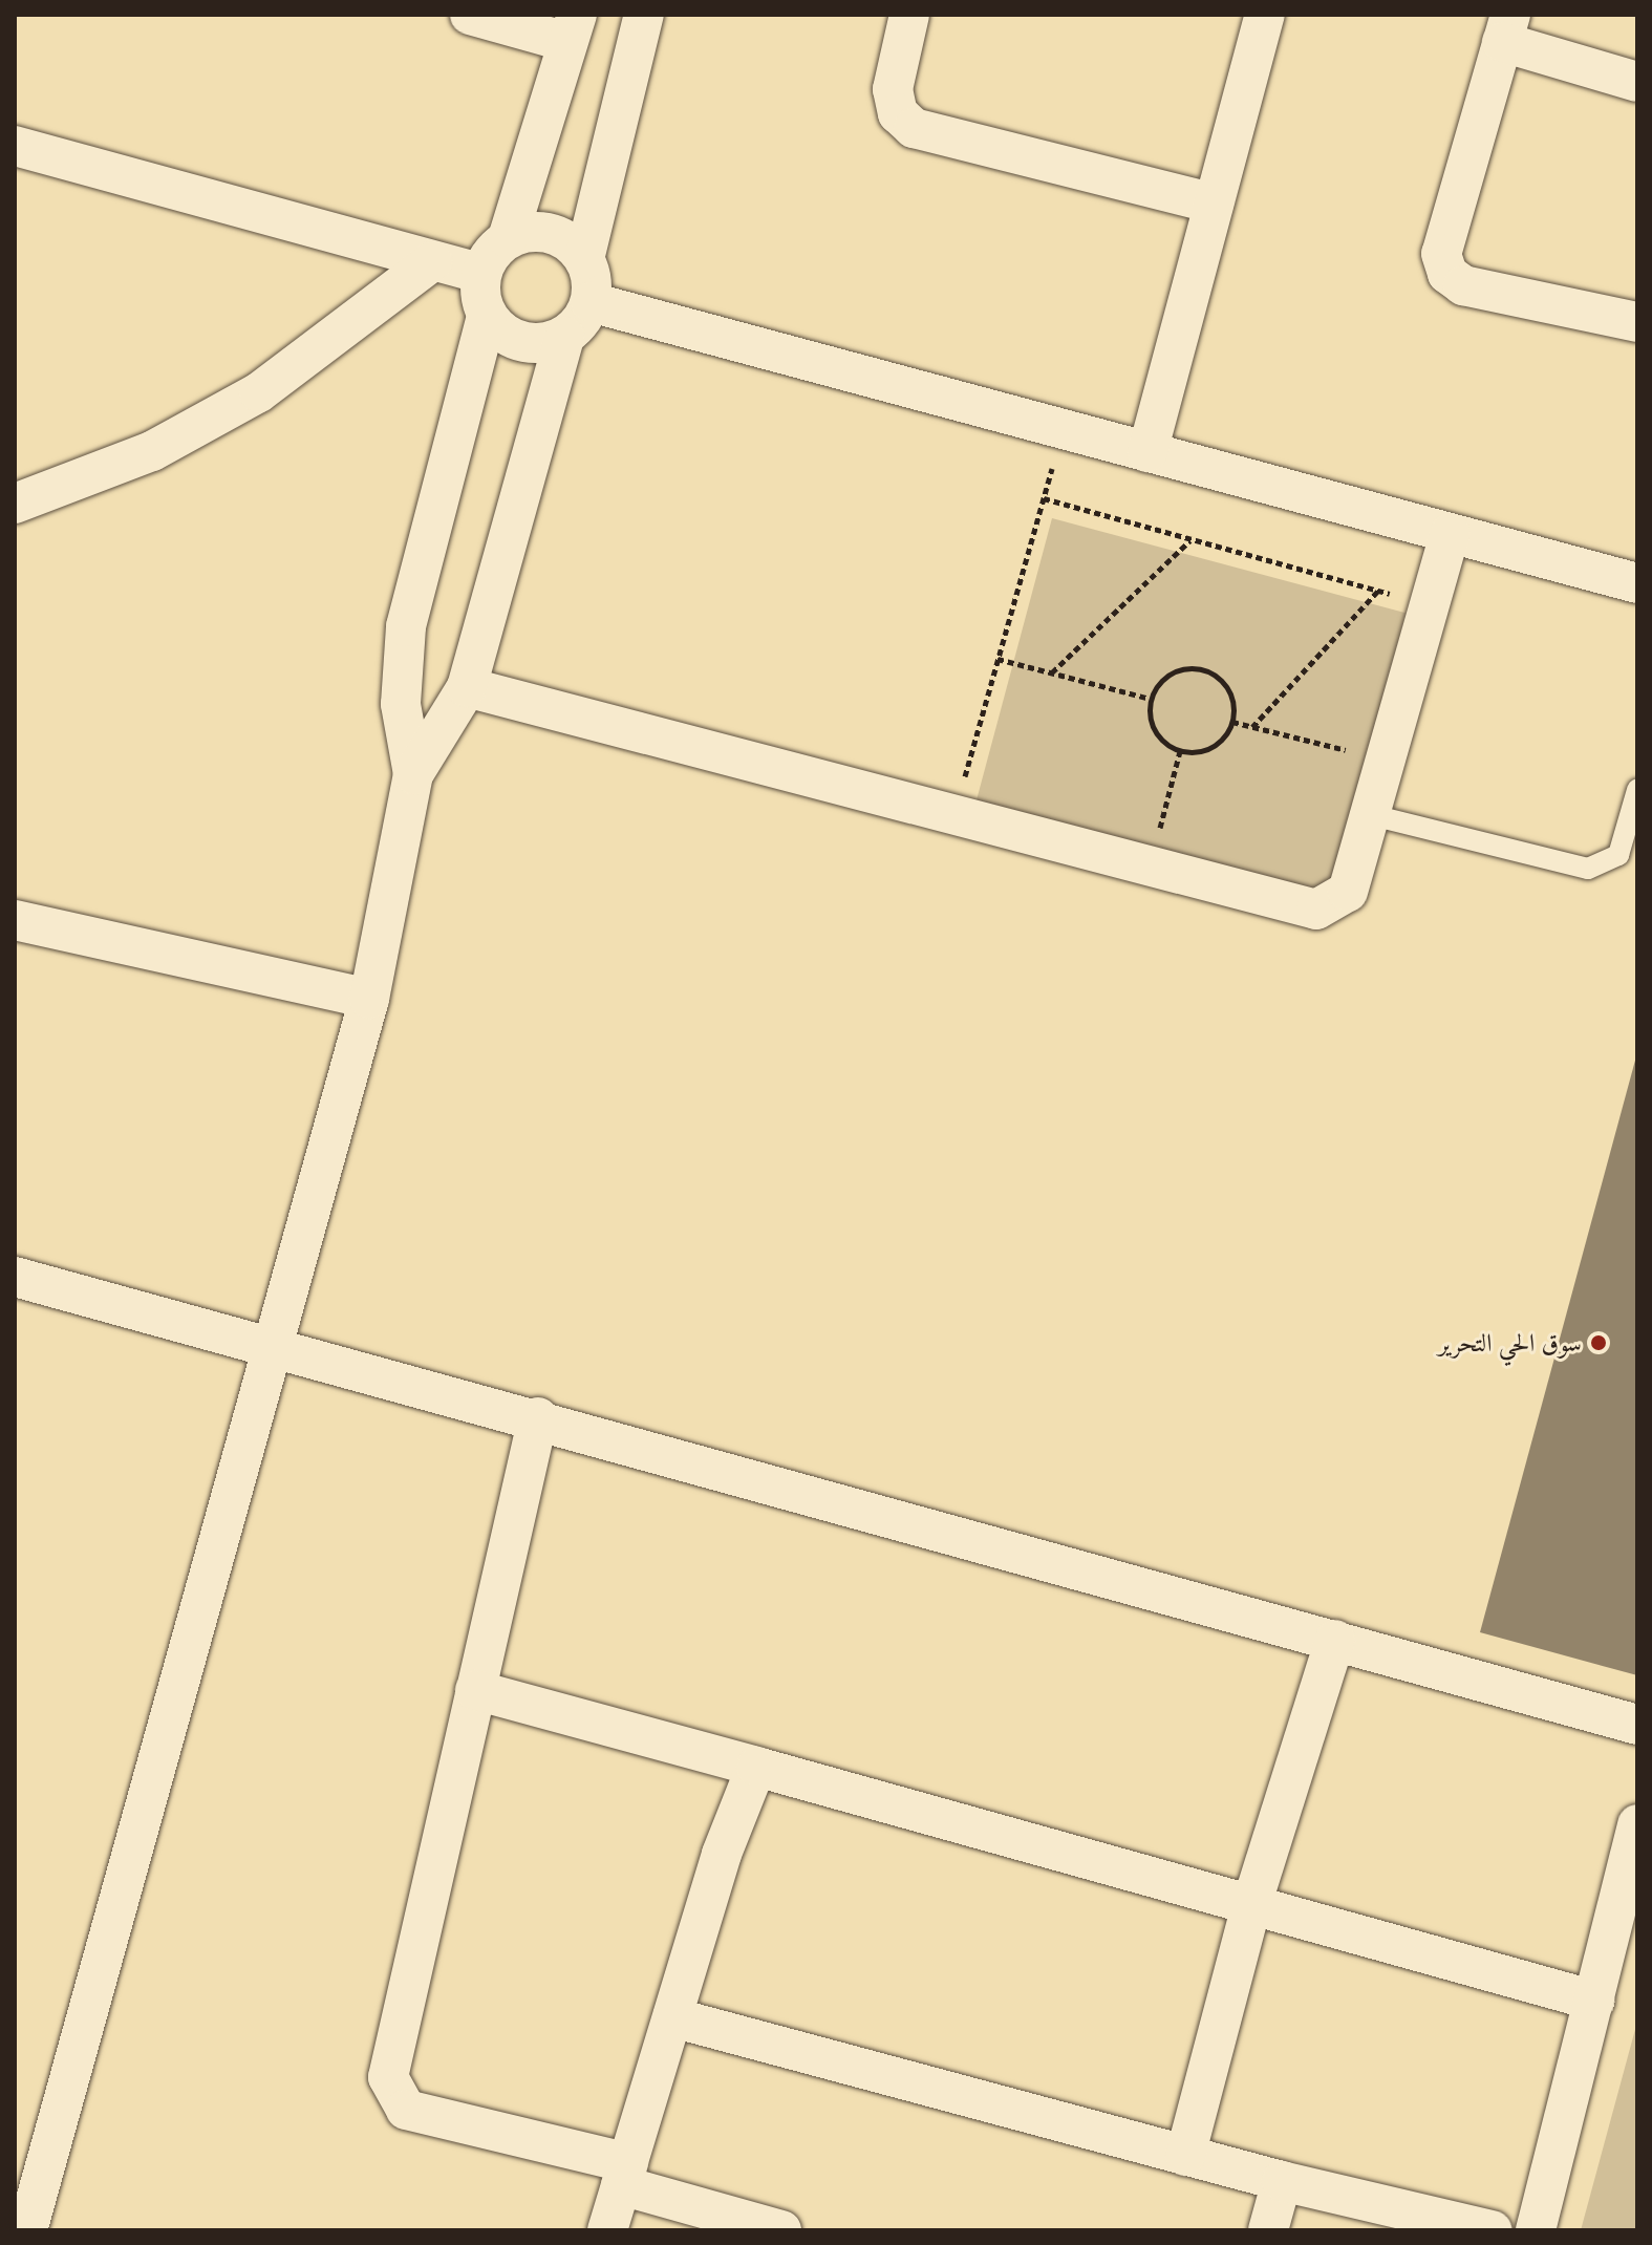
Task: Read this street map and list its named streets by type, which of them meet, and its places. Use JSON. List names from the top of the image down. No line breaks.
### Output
{"places":["سوق الحي التحرير"]}
